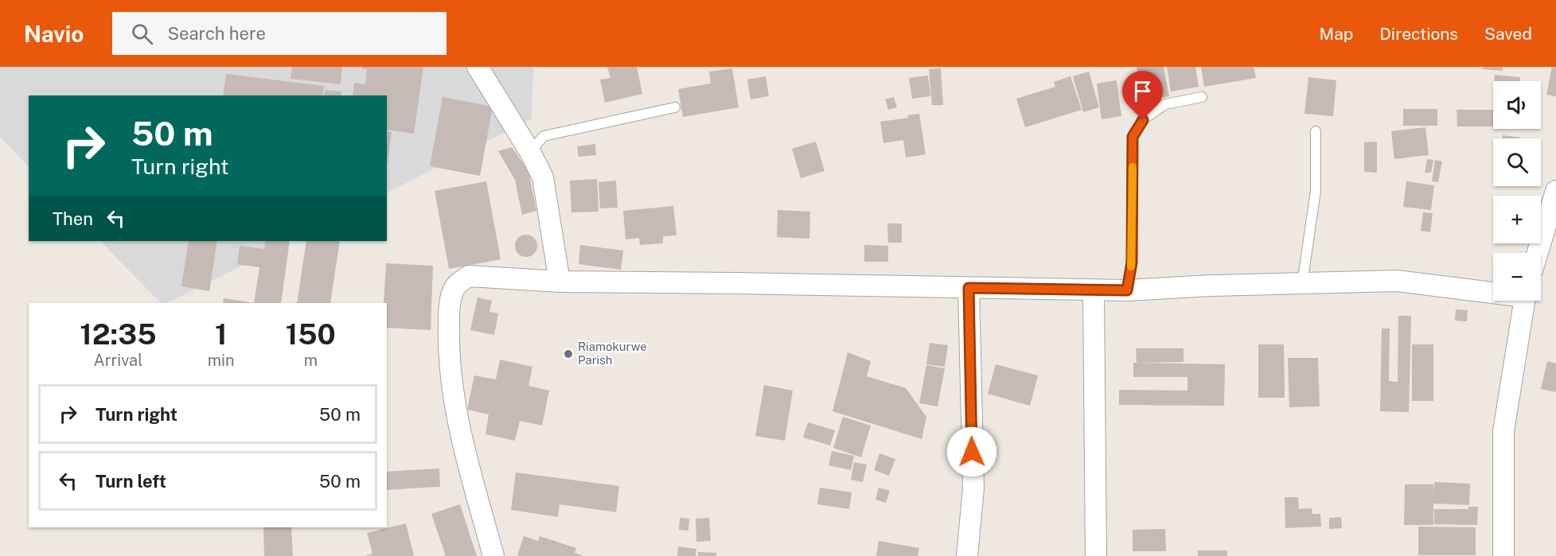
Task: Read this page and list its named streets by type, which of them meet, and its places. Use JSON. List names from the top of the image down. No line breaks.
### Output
{"places":["Riamokurwe Parish"],"page":{"header":"Navio","search":"Search here","nav":["Map","Directions","Saved"],"map_buttons":["+","−"],"turn":["50 m","Turn right"],"then":"Then","eta":["12:35","Arrival","1","min","150","m"],"list":[{"name":"Turn right","value":"50 m"},{"name":"Turn left","value":"50 m"}]}}
